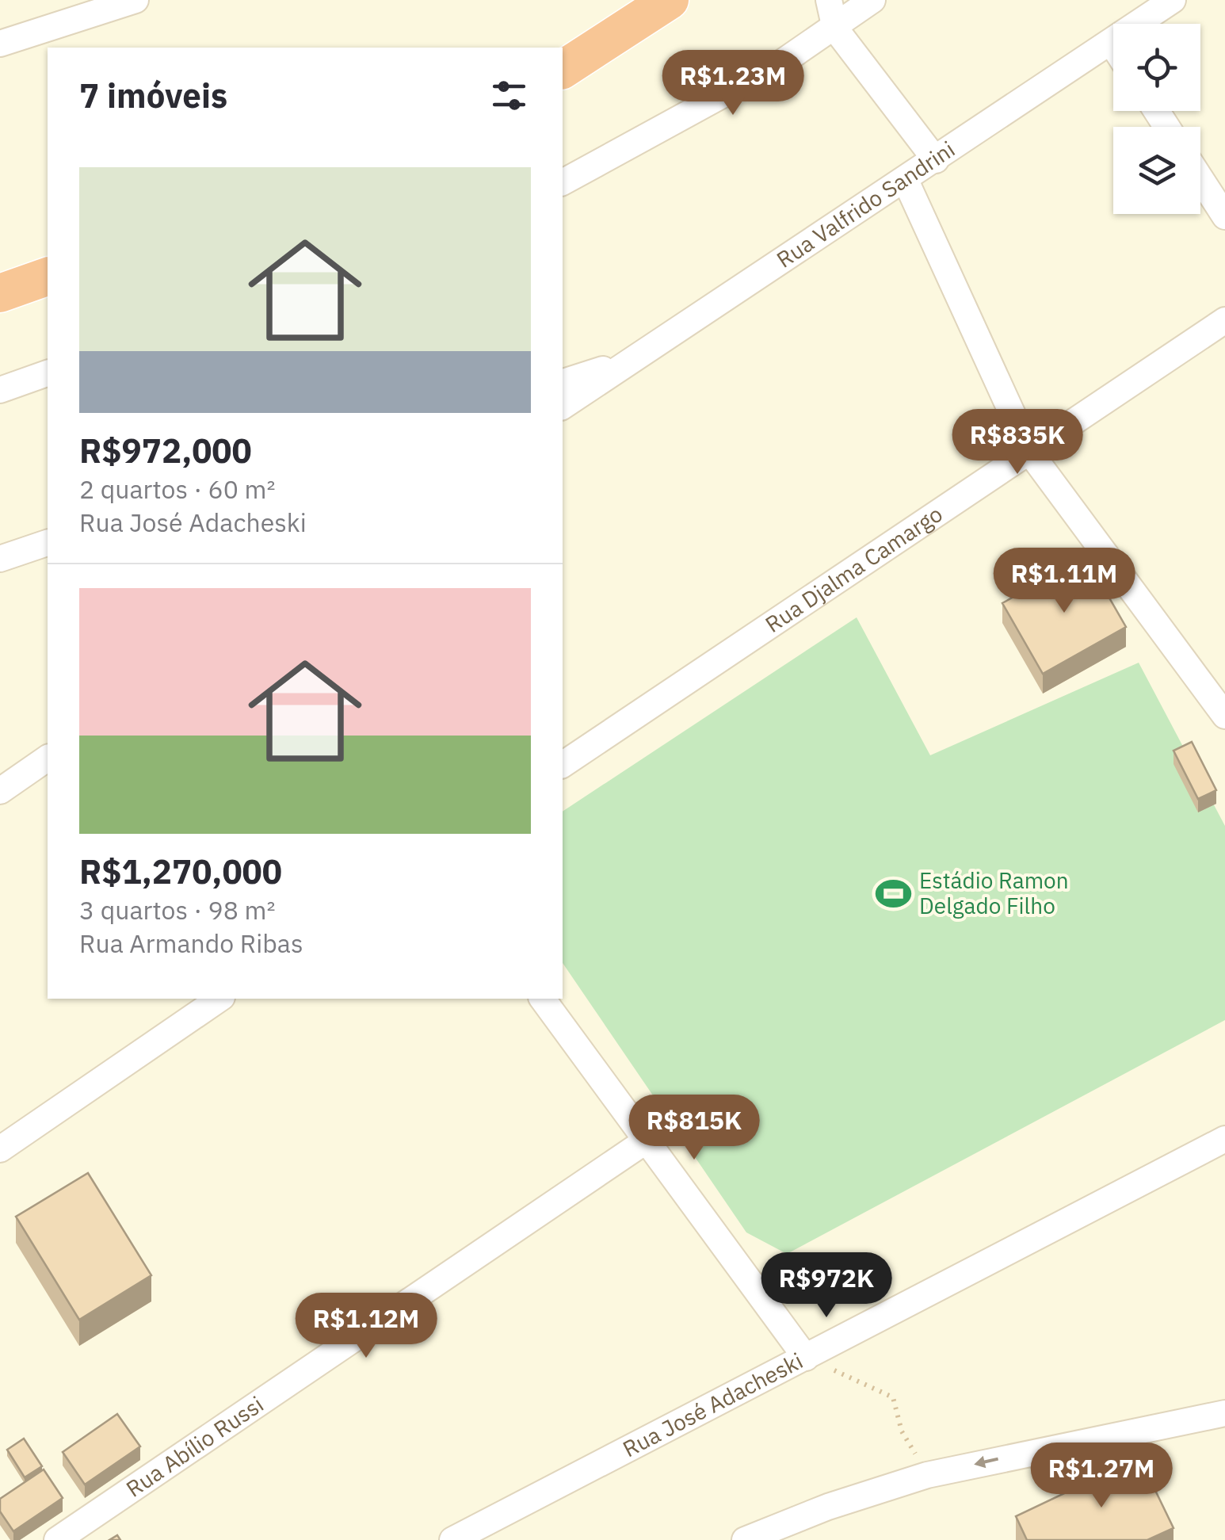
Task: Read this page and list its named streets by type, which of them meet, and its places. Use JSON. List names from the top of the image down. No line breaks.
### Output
{"streets":{"street":["Rua Valfrido Sandrini","Rua Djalma Camargo","Rua José Adacheski","Rua Abílio Russi"]},"places":{"sports":["Estádio Ramon Delgado Filho"]},"page":{"heading":"7 imóveis","price":["R$1.23M","R$835K","R$1.11M","R$815K","R$972K","R$1.12M","R$1.27M"],"list":[{"name":"R$972,000","note":"2 quartos · 60 m² · Rua José Adacheski"},{"name":"R$1,270,000","note":"3 quartos · 98 m² · Rua Armando Ribas"}]}}
